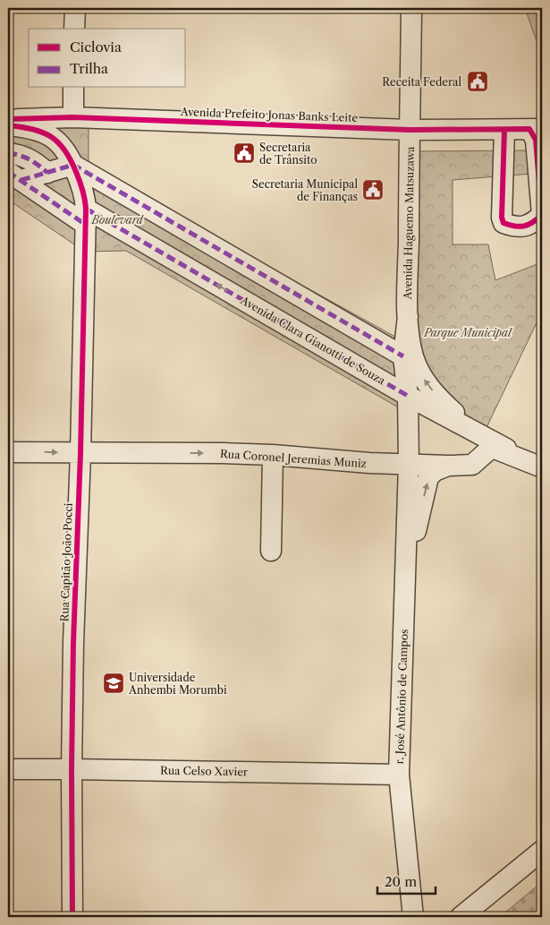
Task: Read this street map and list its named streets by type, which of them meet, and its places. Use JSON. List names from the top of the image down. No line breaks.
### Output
{"streets":{"street":["Avenida Prefeito Jonas Banks Leite","Avenida Haguemo Matsuzawa","Avenida Clara Gianotti de Souza","Rua Coronel Jeremias Muniz","Rua Capitão João Pocci","r. José Antônio de Campos","Rua Celso Xavier"]},"crossings":[["Avenida Prefeito Jonas Banks Leite","Avenida Haguemo Matsuzawa"],["Avenida Haguemo Matsuzawa","Avenida Clara Gianotti de Souza"],["Avenida Haguemo Matsuzawa","Rua Coronel Jeremias Muniz"],["Avenida Haguemo Matsuzawa","r. José Antônio de Campos"],["Avenida Clara Gianotti de Souza","Rua Coronel Jeremias Muniz"],["Avenida Clara Gianotti de Souza","Rua Capitão João Pocci"],["Rua Coronel Jeremias Muniz","Rua Capitão João Pocci"],["Rua Coronel Jeremias Muniz","r. José Antônio de Campos"],["Rua Capitão João Pocci","Rua Celso Xavier"],["r. José Antônio de Campos","Rua Celso Xavier"]],"one_way":["Rua Coronel Jeremias Muniz"],"parks":["Boulevard","Parque Municipal"],"places":{"public building":["Receita Federal","Secretaria de Trânsito","Secretaria Municipal de Finanças"],"school or university":["Universidade Anhembi Morumbi"]},"legend":["Ciclovia","Trilha"],"scale_bar":"20 m"}
